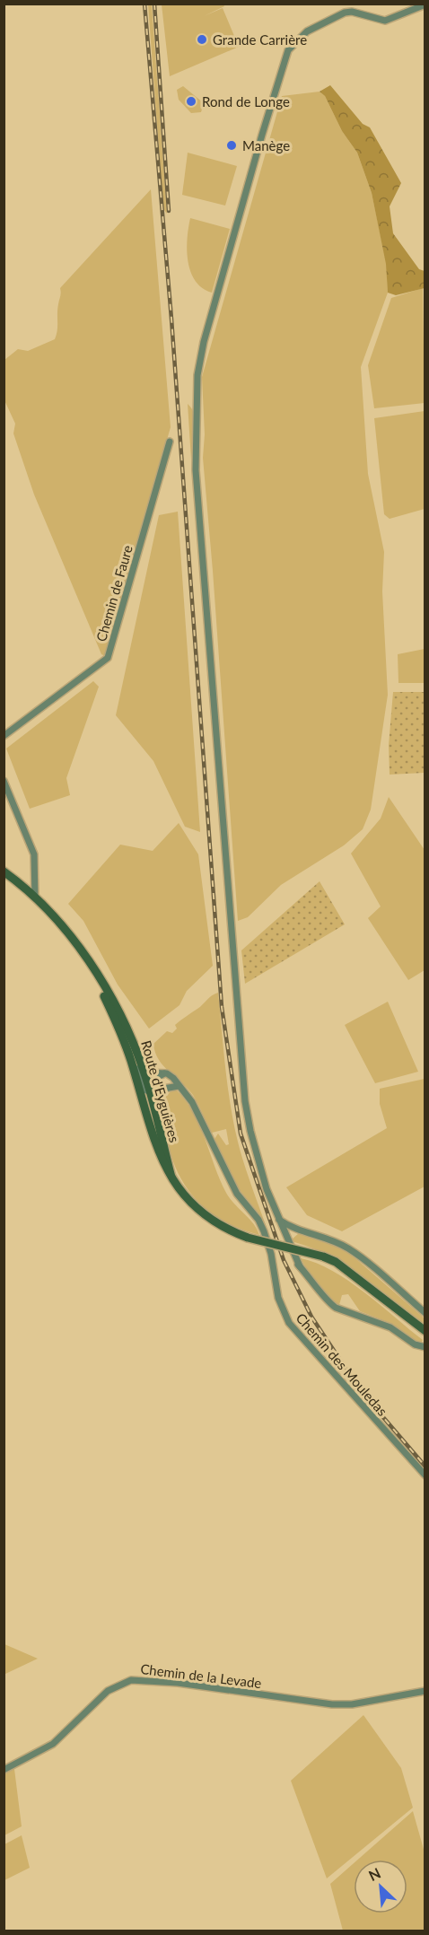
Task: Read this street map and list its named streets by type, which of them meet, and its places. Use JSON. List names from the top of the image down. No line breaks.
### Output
{"streets":{"main road":["Route d'Eyguières"],"street":["Chemin de Faure","Chemin des Mouledas","Chemin de la Levade"]},"places":["Grande Carrière","Rond de Longe","Manège"],"north":"top left"}
